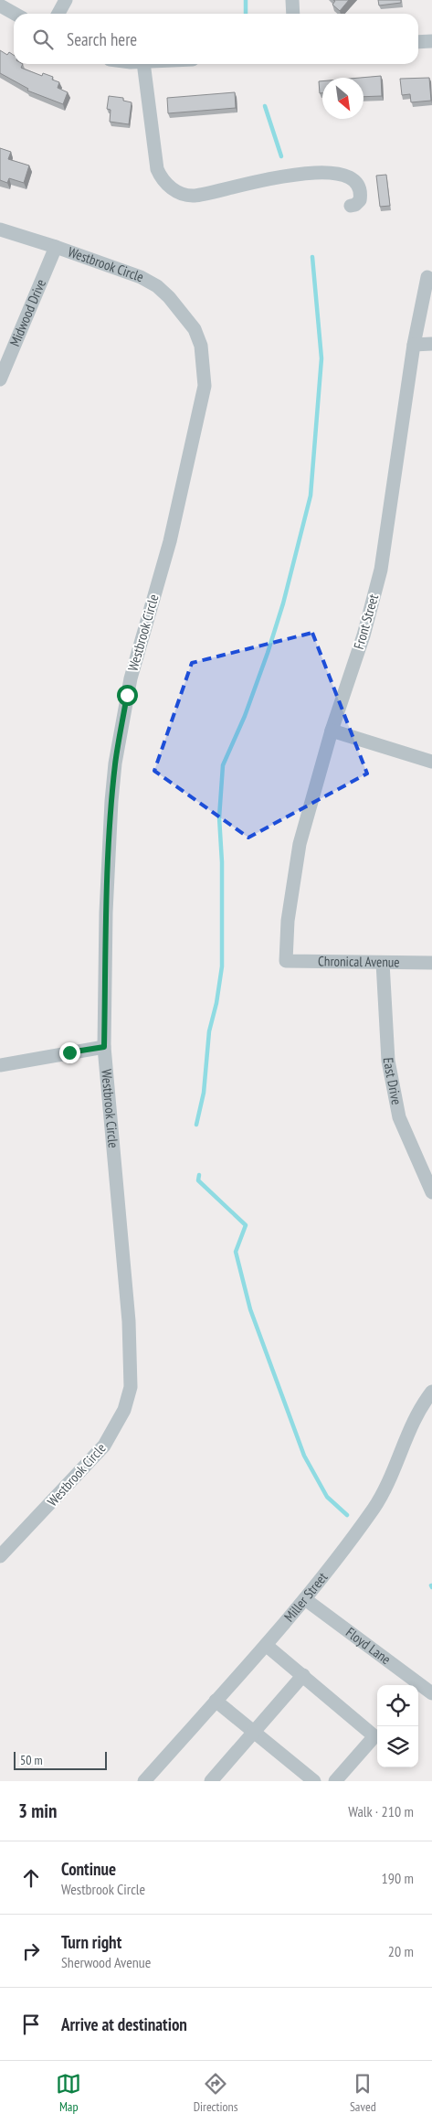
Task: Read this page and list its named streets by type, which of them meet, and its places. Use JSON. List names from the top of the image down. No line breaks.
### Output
{"streets":{"street":["Westbrook Circle","Midwood Drive","Front Street","Chronical Avenue","East Drive","Miller Street","Floyd Lane"]},"crossings":[["Westbrook Circle","Midwood Drive"],["Front Street","Chronical Avenue"],["Chronical Avenue","East Drive"],["Miller Street","Floyd Lane"]],"scale_bar":"50 m","north":"bottom right","page":{"search":"Search here","scale":"50 m","heading":["3 min","Walk · 210 m"],"list":[["Continue","Westbrook Circle","190 m"],["Turn right","Sherwood Avenue","20 m"],"Arrive at destination"],"nav":["Map","Directions","Saved"]}}
